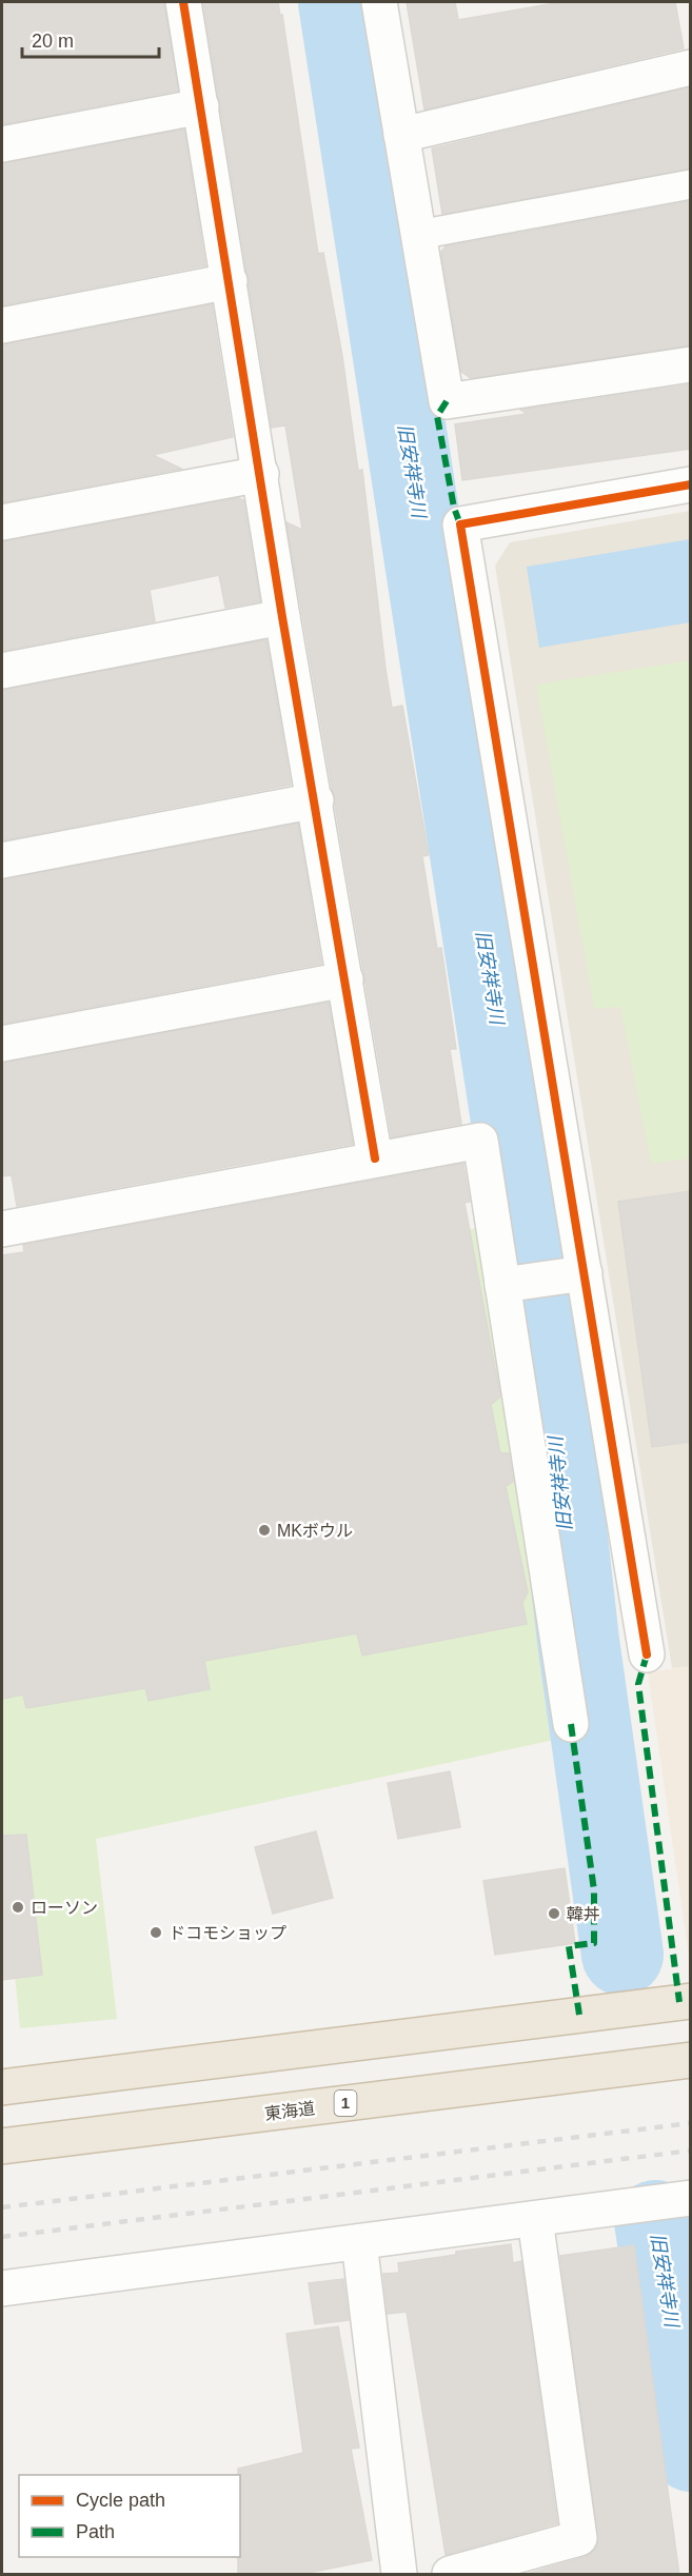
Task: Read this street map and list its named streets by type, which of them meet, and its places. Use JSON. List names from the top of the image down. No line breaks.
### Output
{"streets":{"highway":["1","東海道"]},"water":["旧安祥寺川"],"places":["MKボウル","ローソン","韓丼","ドコモショップ"],"legend":["Cycle path","Path"],"scale_bar":"20 m"}
